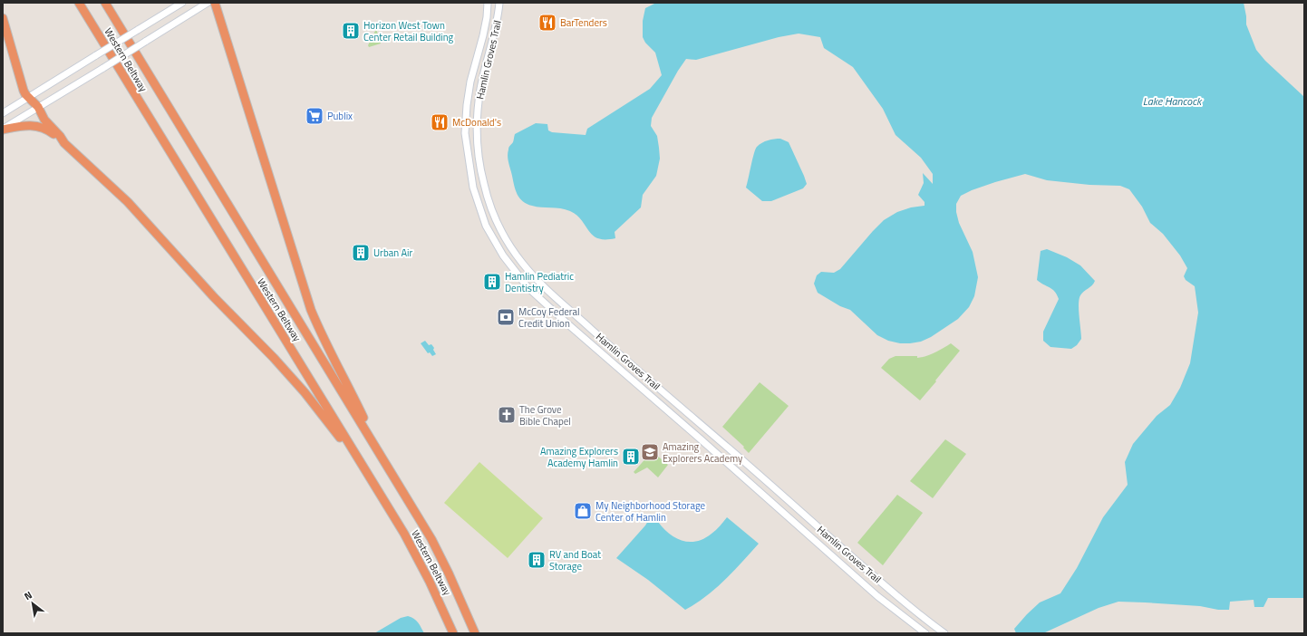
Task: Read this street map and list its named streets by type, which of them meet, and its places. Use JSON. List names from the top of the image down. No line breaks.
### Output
{"streets":{"highway":["Western Beltway"],"main road":["Hamlin Groves Trail"]},"water":["Lake Hancock"],"places":{"restaurant":["BarTenders","McDonald's"],"building":["Horizon West Town Center Retail Building","Urban Air","Hamlin Pediatric Dentistry","Amazing Explorers Academy Hamlin","RV and Boat Storage"],"supermarket":["Publix"],"bank":["McCoy Federal Credit Union"],"church":["The Grove Bible Chapel"],"school or university":["Amazing Explorers Academy"],"shop":["My Neighborhood Storage Center of Hamlin"]},"north":"top left"}
